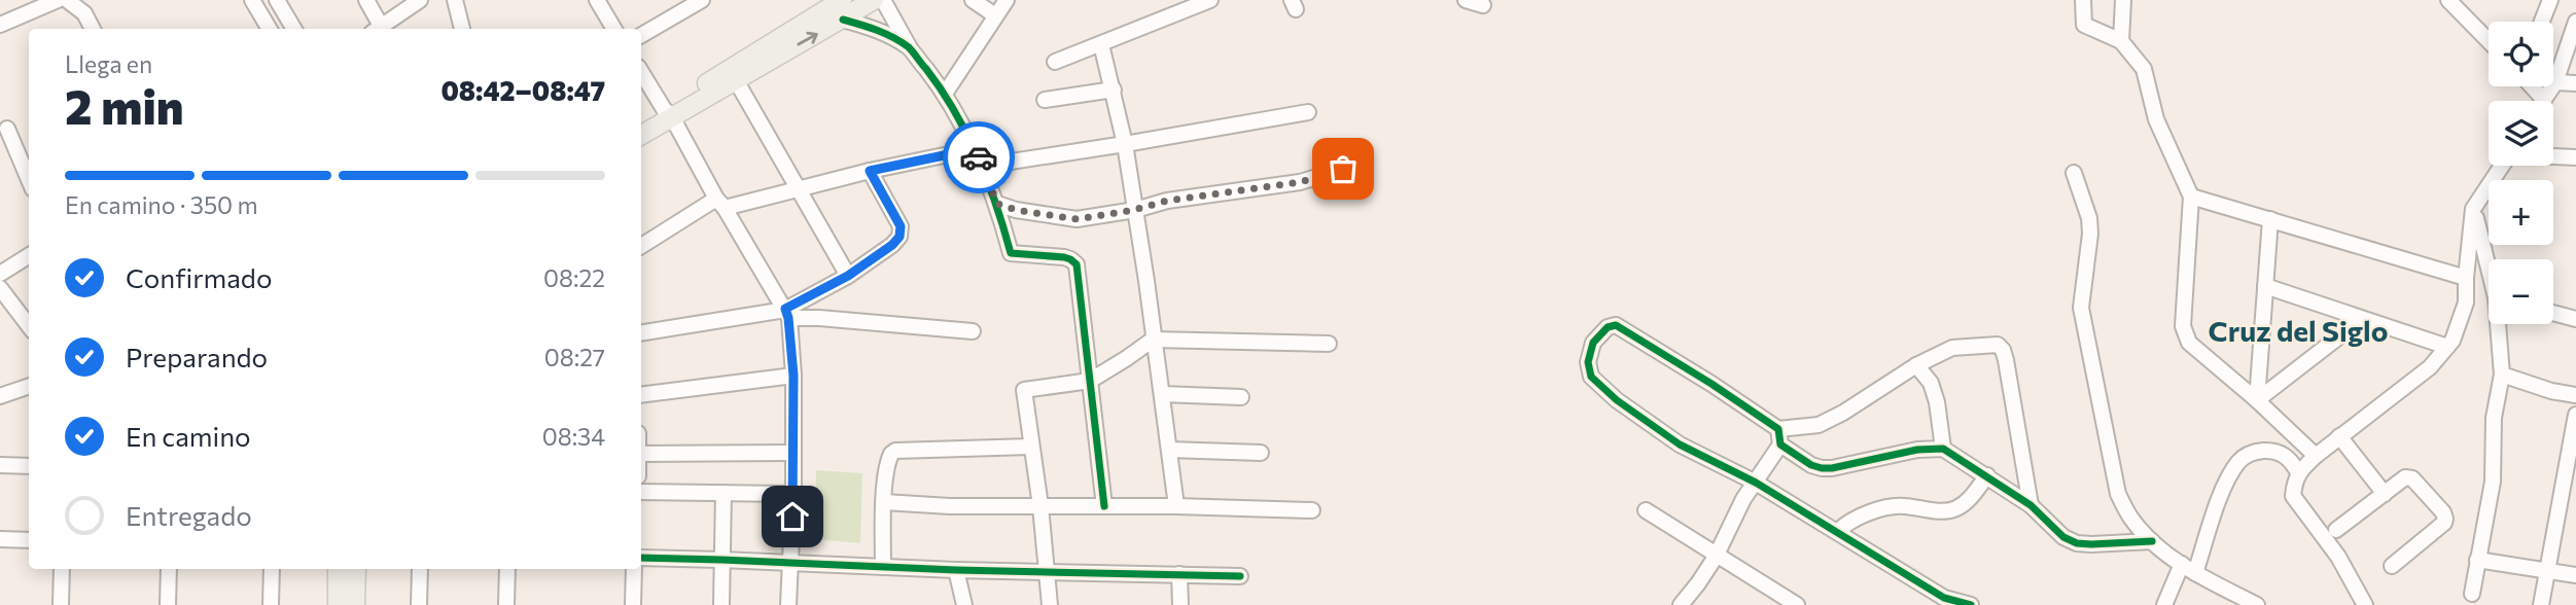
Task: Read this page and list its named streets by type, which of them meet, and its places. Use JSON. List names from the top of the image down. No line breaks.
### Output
{"districts":["Cruz del Siglo"],"page":{"map_buttons":["+","−"],"heading":["2 min","Llega en","08:42–08:47"],"bar":"En camino · 350 m","list":[["Confirmado","08:22"],["Preparando","08:27"],["En camino","08:34"],"Entregado"]}}
